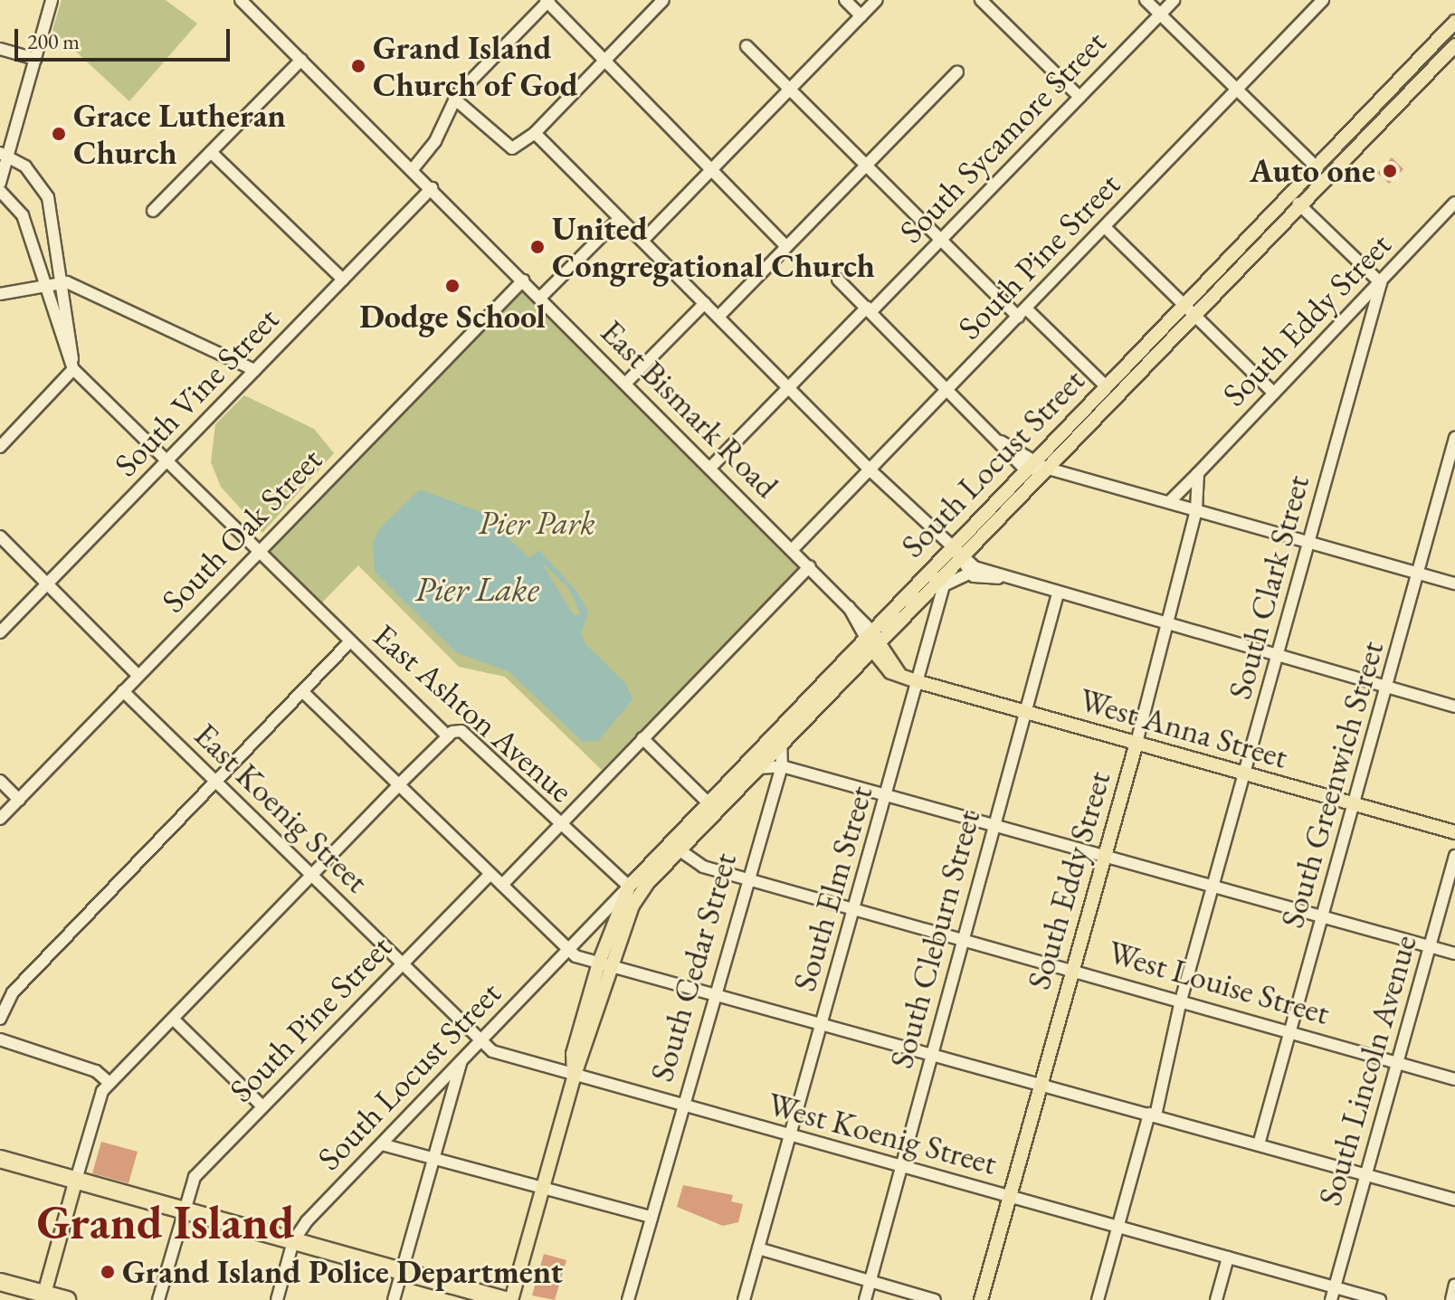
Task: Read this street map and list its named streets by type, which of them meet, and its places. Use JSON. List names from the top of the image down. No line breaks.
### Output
{"streets":{"main road":["South Eddy Street","South Locust Street","West Anna Street"],"street":["South Sycamore Street","South Pine Street","South Vine Street","East Bismark Road","South Oak Street","South Clark Street","East Ashton Avenue","South Greenwich Street","East Koenig Street","South Elm Street","South Cleburn Street","South Cedar Street","West Louise Street","South Lincoln Avenue","West Koenig Street"]},"crossings":[["South Sycamore Street","East Bismark Road"],["South Pine Street","East Bismark Road"],["South Pine Street","East Koenig Street"],["South Pine Street","West Koenig Street"],["South Eddy Street","South Clark Street"],["South Eddy Street","West Anna Street"],["South Eddy Street","West Louise Street"],["South Eddy Street","West Koenig Street"],["South Vine Street","East Bismark Road"],["South Vine Street","East Ashton Avenue"],["East Bismark Road","South Locust Street"],["East Bismark Road","South Oak Street"],["East Bismark Road","West Anna Street"],["South Locust Street","West Anna Street"],["South Locust Street","South Cedar Street"],["South Locust Street","West Louise Street"],["South Locust Street","West Koenig Street"],["South Oak Street","East Ashton Avenue"],["South Oak Street","East Koenig Street"],["South Clark Street","West Anna Street"],["South Clark Street","West Louise Street"],["South Clark Street","West Koenig Street"],["West Anna Street","South Greenwich Street"],["West Anna Street","South Elm Street"],["West Anna Street","South Cleburn Street"],["South Greenwich Street","West Louise Street"],["East Koenig Street","West Koenig Street"],["South Elm Street","West Louise Street"],["South Elm Street","West Koenig Street"],["South Cleburn Street","West Louise Street"],["South Cleburn Street","West Koenig Street"],["South Cedar Street","West Louise Street"],["South Cedar Street","West Koenig Street"],["West Louise Street","South Lincoln Avenue"],["South Lincoln Avenue","West Koenig Street"]],"districts":["Grand Island"],"water":["Pier Lake"],"parks":["Pier Park"],"places":["Grand Island Church of God","Grace Lutheran Church","Auto one","United Congregational Church","Dodge School","Grand Island Police Department"],"scale_bar":"200 m"}
